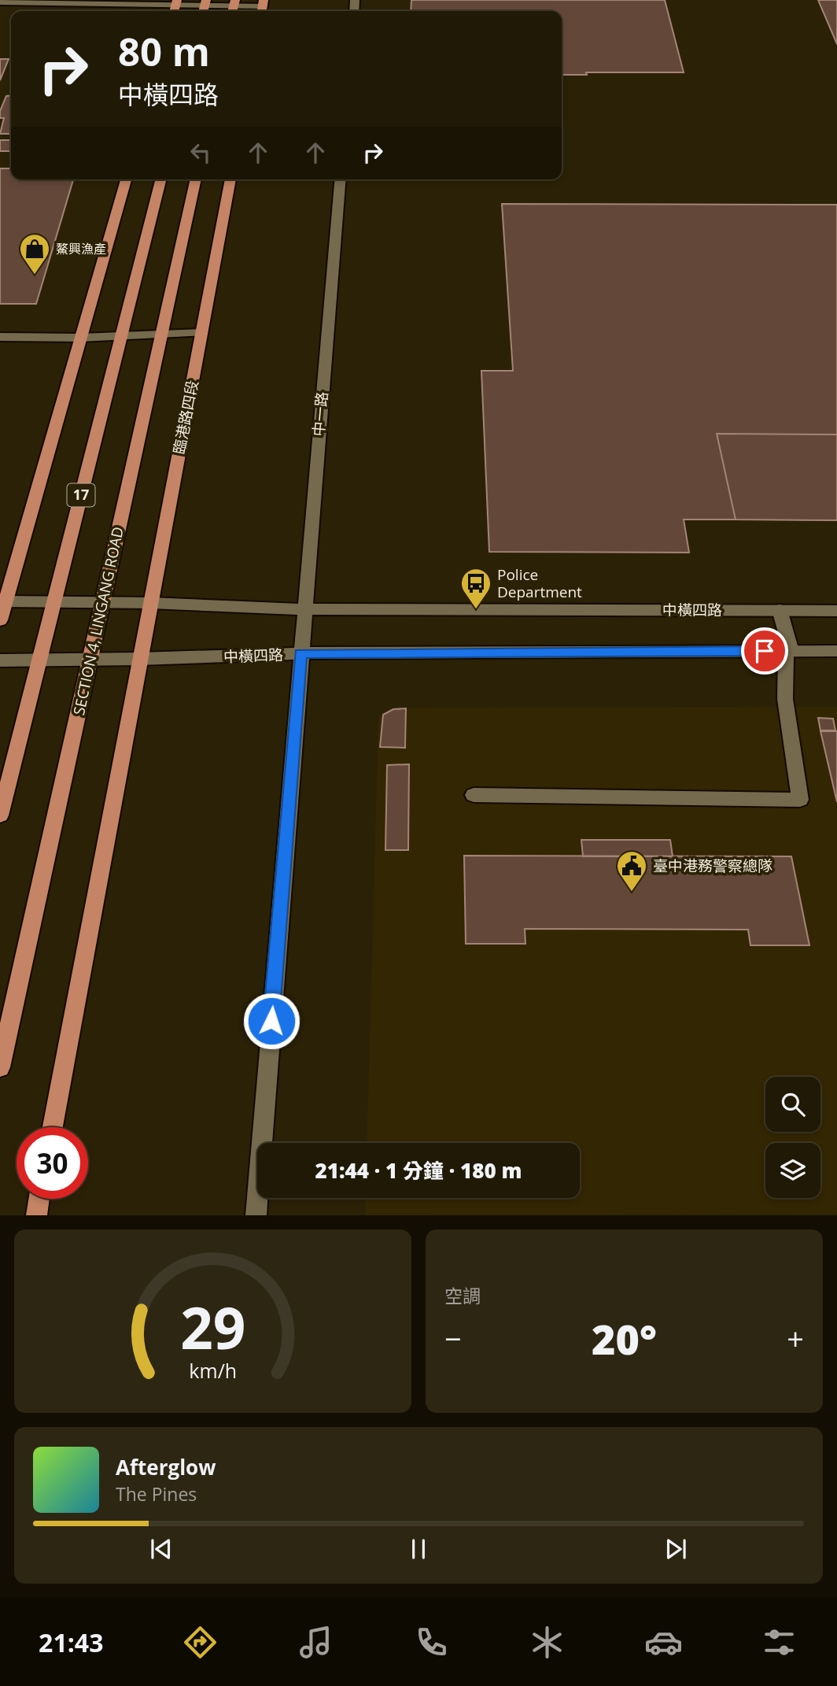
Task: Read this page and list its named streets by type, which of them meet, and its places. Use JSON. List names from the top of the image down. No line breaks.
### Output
{"streets":{"main road":["臨港路四段","17","SECTION 4, LINGANG ROAD"],"street":["中一路","中橫四路"]},"crossings":[["中一路","中橫四路"],["臨港路四段","中橫四路"],["17","中橫四路"],["中橫四路","SECTION 4, LINGANG ROAD"]],"places":{"shop":["鰲興漁產"],"bus stop":["Police Department"],"public building":["臺中港務警察總隊"]},"page":{"turn":["80 m","中橫四路"],"limit":"30","trip":"21:44 · 1 分鐘 · 180 m","tile":"空調","heat":["−","20°","+"],"song":["Afterglow","The Pines"],"tabs":"21:43","gauge":["29","km/h"]}}
